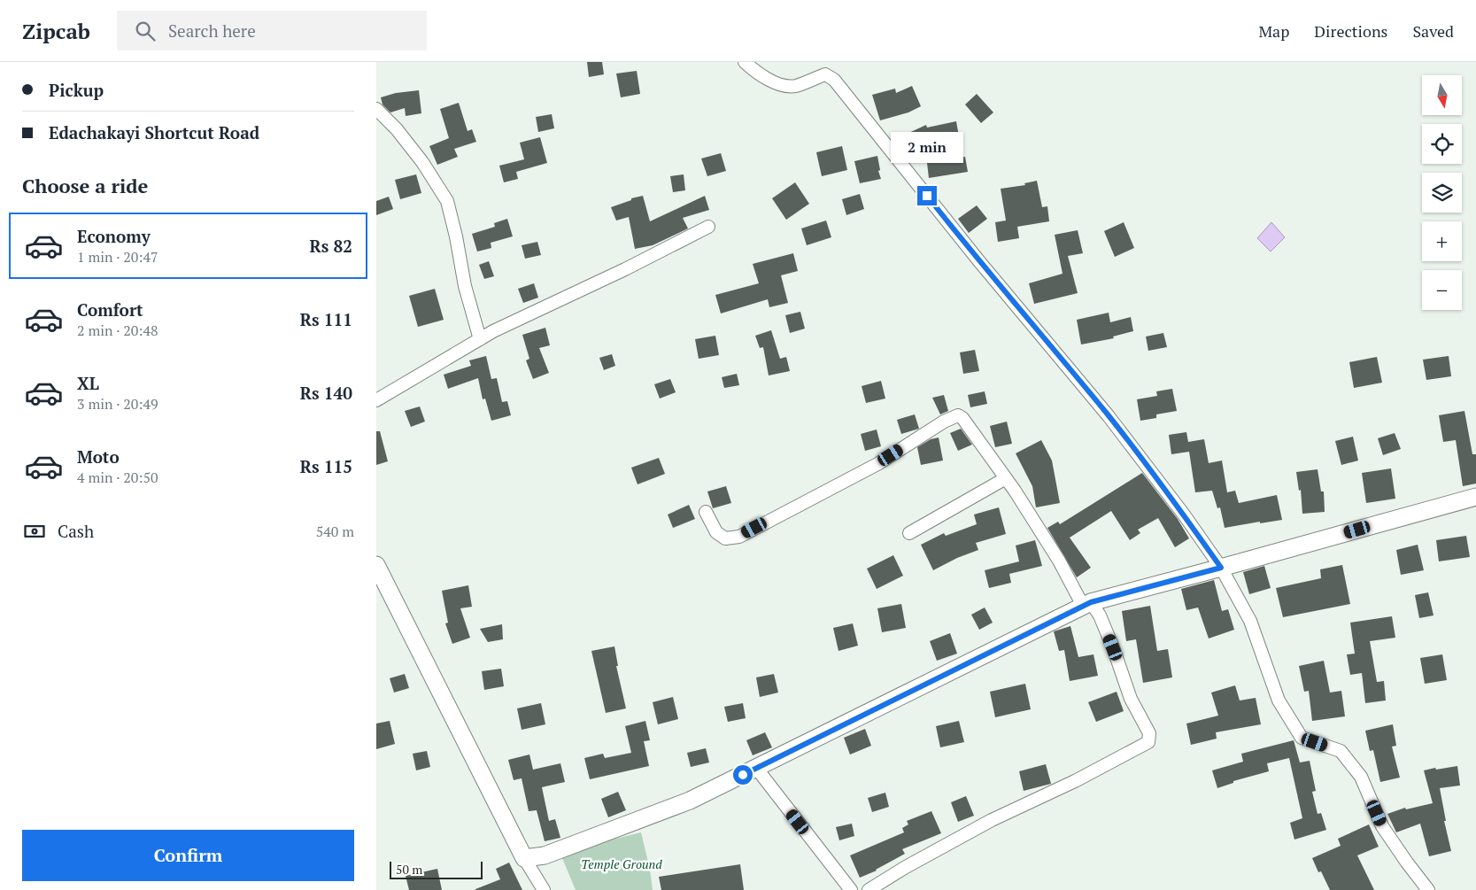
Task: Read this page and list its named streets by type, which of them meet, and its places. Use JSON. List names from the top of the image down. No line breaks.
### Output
{"parks":["Temple Ground"],"scale_bar":"50 m","north":"bottom","page":{"header":"Zipcab","search":"Search here","nav":["Map","Directions","Saved"],"banner":["Pickup","Edachakayi Shortcut Road"],"map_buttons":["+","−"],"bubble":"2 min","heading":"Choose a ride","list":[{"name":"Economy","note":"1 min · 20:47","value":"Rs 82"},{"name":"Comfort","note":"2 min · 20:48","value":"Rs 111"},{"name":"XL","note":"3 min · 20:49","value":"Rs 140"},{"name":"Moto","note":"4 min · 20:50","value":"Rs 115"}],"pay":["Cash","540 m"],"buttons":"Confirm","scale":"50 m"}}
